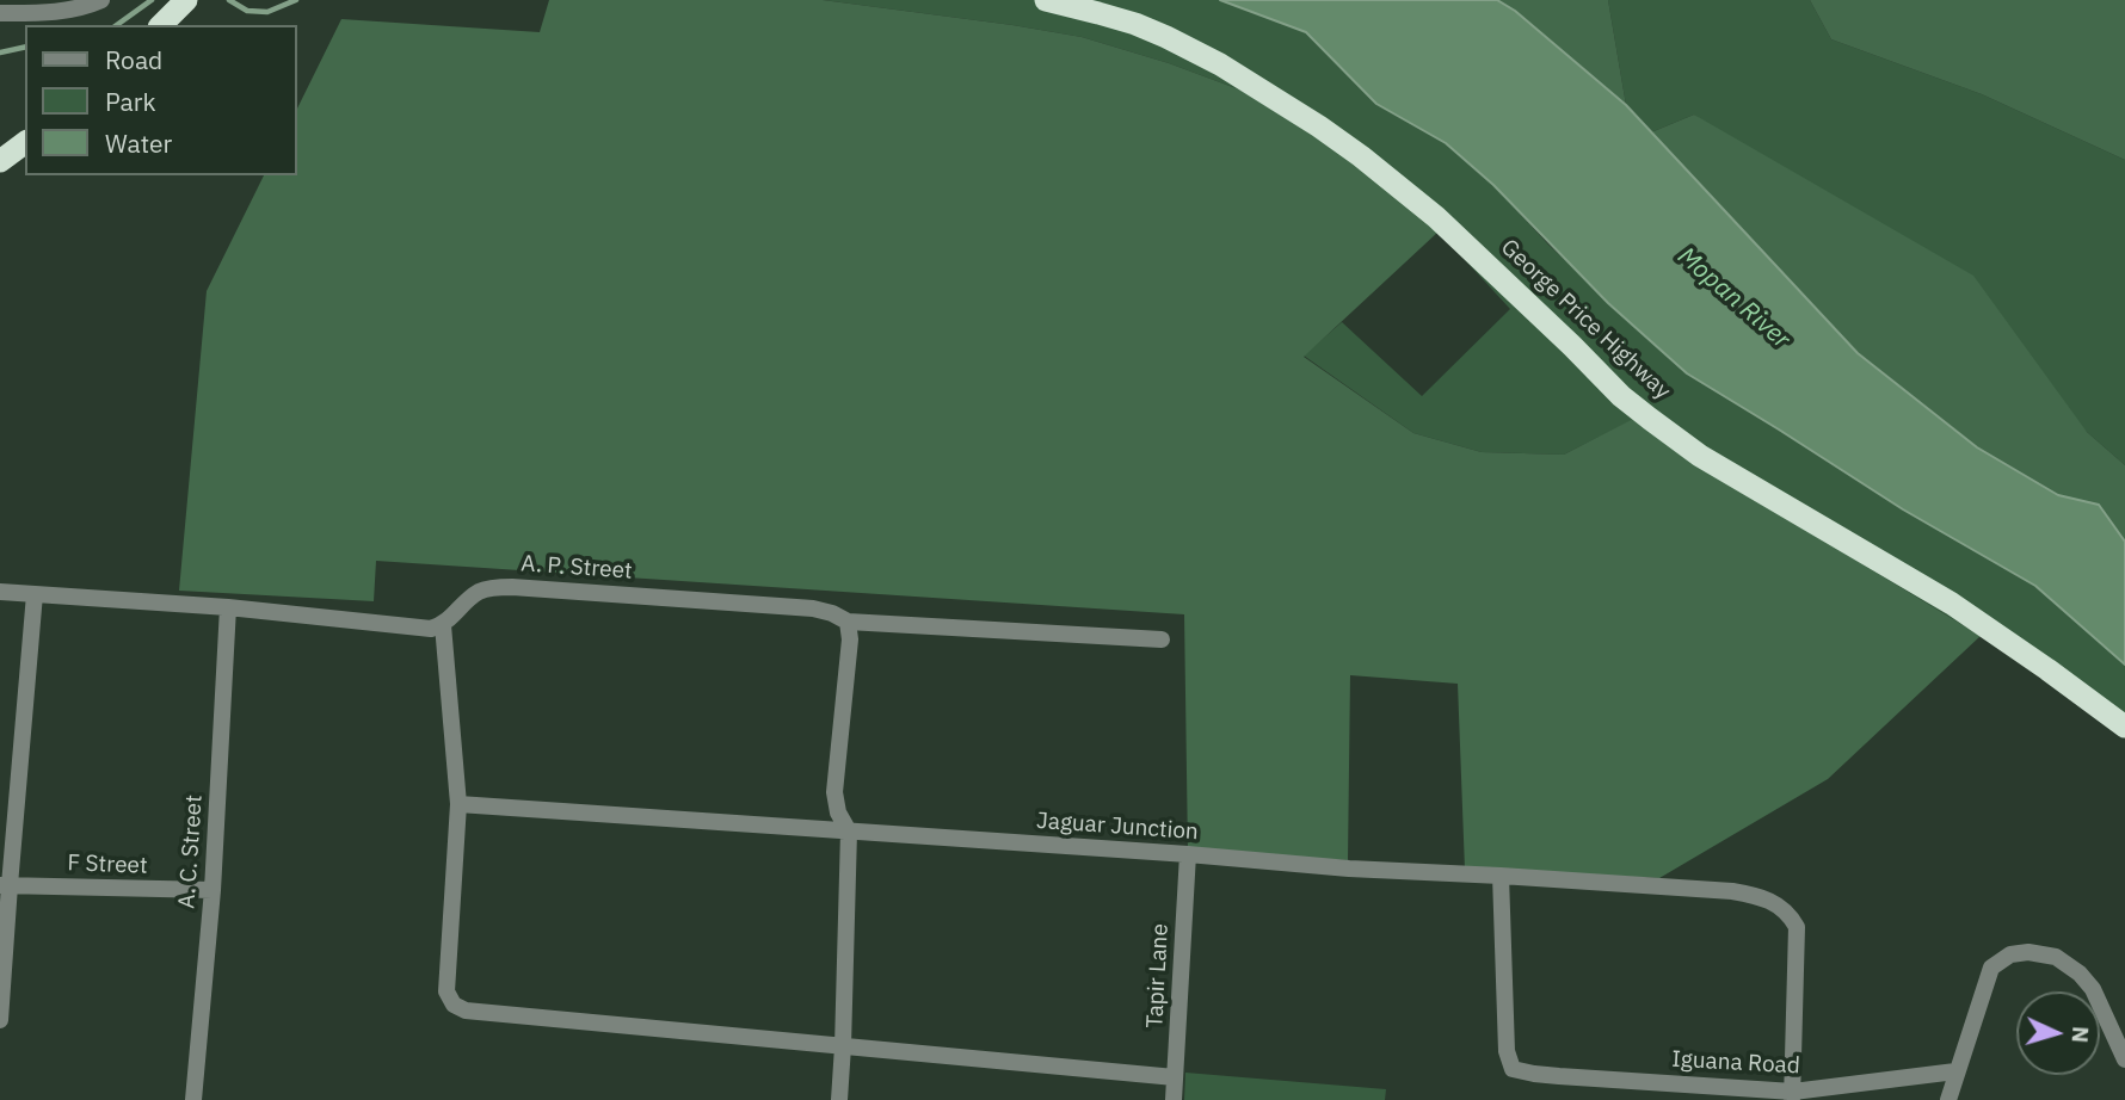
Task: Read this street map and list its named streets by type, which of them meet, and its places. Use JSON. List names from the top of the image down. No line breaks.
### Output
{"streets":{"highway":["George Price Highway"],"street":["A. P. Street","Jaguar Junction","A. C. Street","F Street","Tapir Lane","Iguana Road"]},"crossings":[["Jaguar Junction","Tapir Lane"],["Jaguar Junction","Iguana Road"],["A. C. Street","F Street"]],"water":["Mopan River"],"legend":["Road","Park","Water"],"north":"right"}
